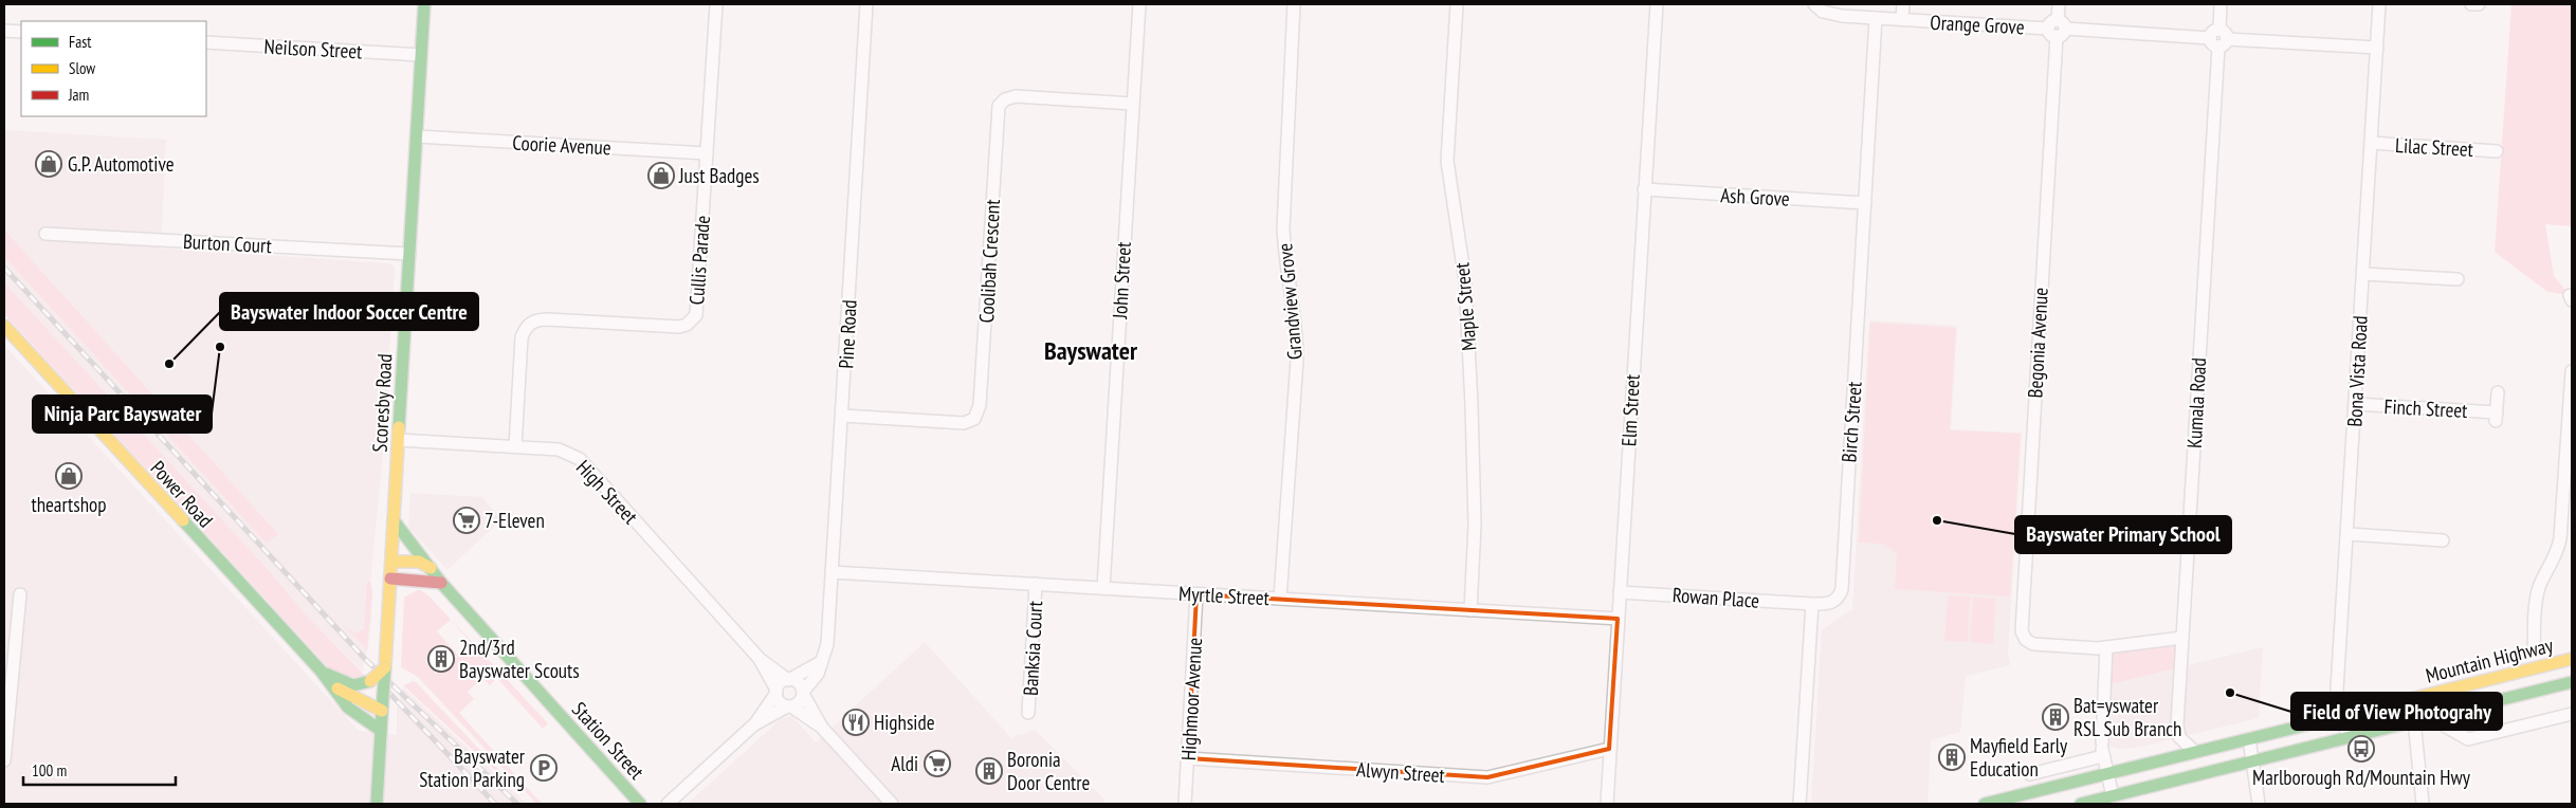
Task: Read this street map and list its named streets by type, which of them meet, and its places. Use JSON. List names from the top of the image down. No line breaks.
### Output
{"streets":{"main road":["Scoresby Road","Power Road","Mountain Highway","Station Street"],"street":["Orange Grove","Neilson Street","Coorie Avenue","Lilac Street","Ash Grove","Burton Court","Cullis Parade","Coolibah Crescent","John Street","Grandview Grove","Maple Street","Pine Road","Begonia Avenue","Bona Vista Road","Kumala Road","Finch Street","Elm Street","Birch Street","High Street","Myrtle Street","Rowan Place","Banksia Court","Highmoor Avenue","Alwyn Street"]},"crossings":[["Orange Grove","Begonia Avenue"],["Orange Grove","Bona Vista Road"],["Orange Grove","Kumala Road"],["Orange Grove","Birch Street"],["Neilson Street","Scoresby Road"],["Coorie Avenue","Cullis Parade"],["Coorie Avenue","Scoresby Road"],["Lilac Street","Bona Vista Road"],["Ash Grove","Elm Street"],["Ash Grove","Birch Street"],["Burton Court","Scoresby Road"],["Cullis Parade","High Street"],["Coolibah Crescent","John Street"],["Coolibah Crescent","Pine Road"],["John Street","Myrtle Street"],["Grandview Grove","Myrtle Street"],["Maple Street","Myrtle Street"],["Pine Road","High Street"],["Pine Road","Myrtle Street"],["Bona Vista Road","Finch Street"],["Bona Vista Road","Mountain Highway"],["Scoresby Road","High Street"],["Scoresby Road","Power Road"],["Scoresby Road","Station Street"],["Kumala Road","Mountain Highway"],["Elm Street","Myrtle Street"],["Elm Street","Rowan Place"],["Elm Street","Alwyn Street"],["Birch Street","Rowan Place"],["Myrtle Street","Banksia Court"],["Myrtle Street","Highmoor Avenue"],["Highmoor Avenue","Alwyn Street"]],"districts":["Bayswater"],"places":{"shop":["G.P. Automotive","Just Badges","theartshop"],"other":["Ninja Parc Bayswater","Bayswater Indoor Soccer Centre","Bayswater Primary School","Field of View Photograhy"],"supermarket":["7-Eleven","Aldi"],"building":["2nd/3rd Bayswater Scouts","Bat=yswater RSL Sub Branch","Mayfield Early Education","Boronia Door Centre"],"restaurant":["Highside"],"bus stop":["Marlborough Rd/Mountain Hwy"],"parking":["Bayswater Station Parking"]},"legend":["Fast","Slow","Jam"],"scale_bar":"100 m"}
